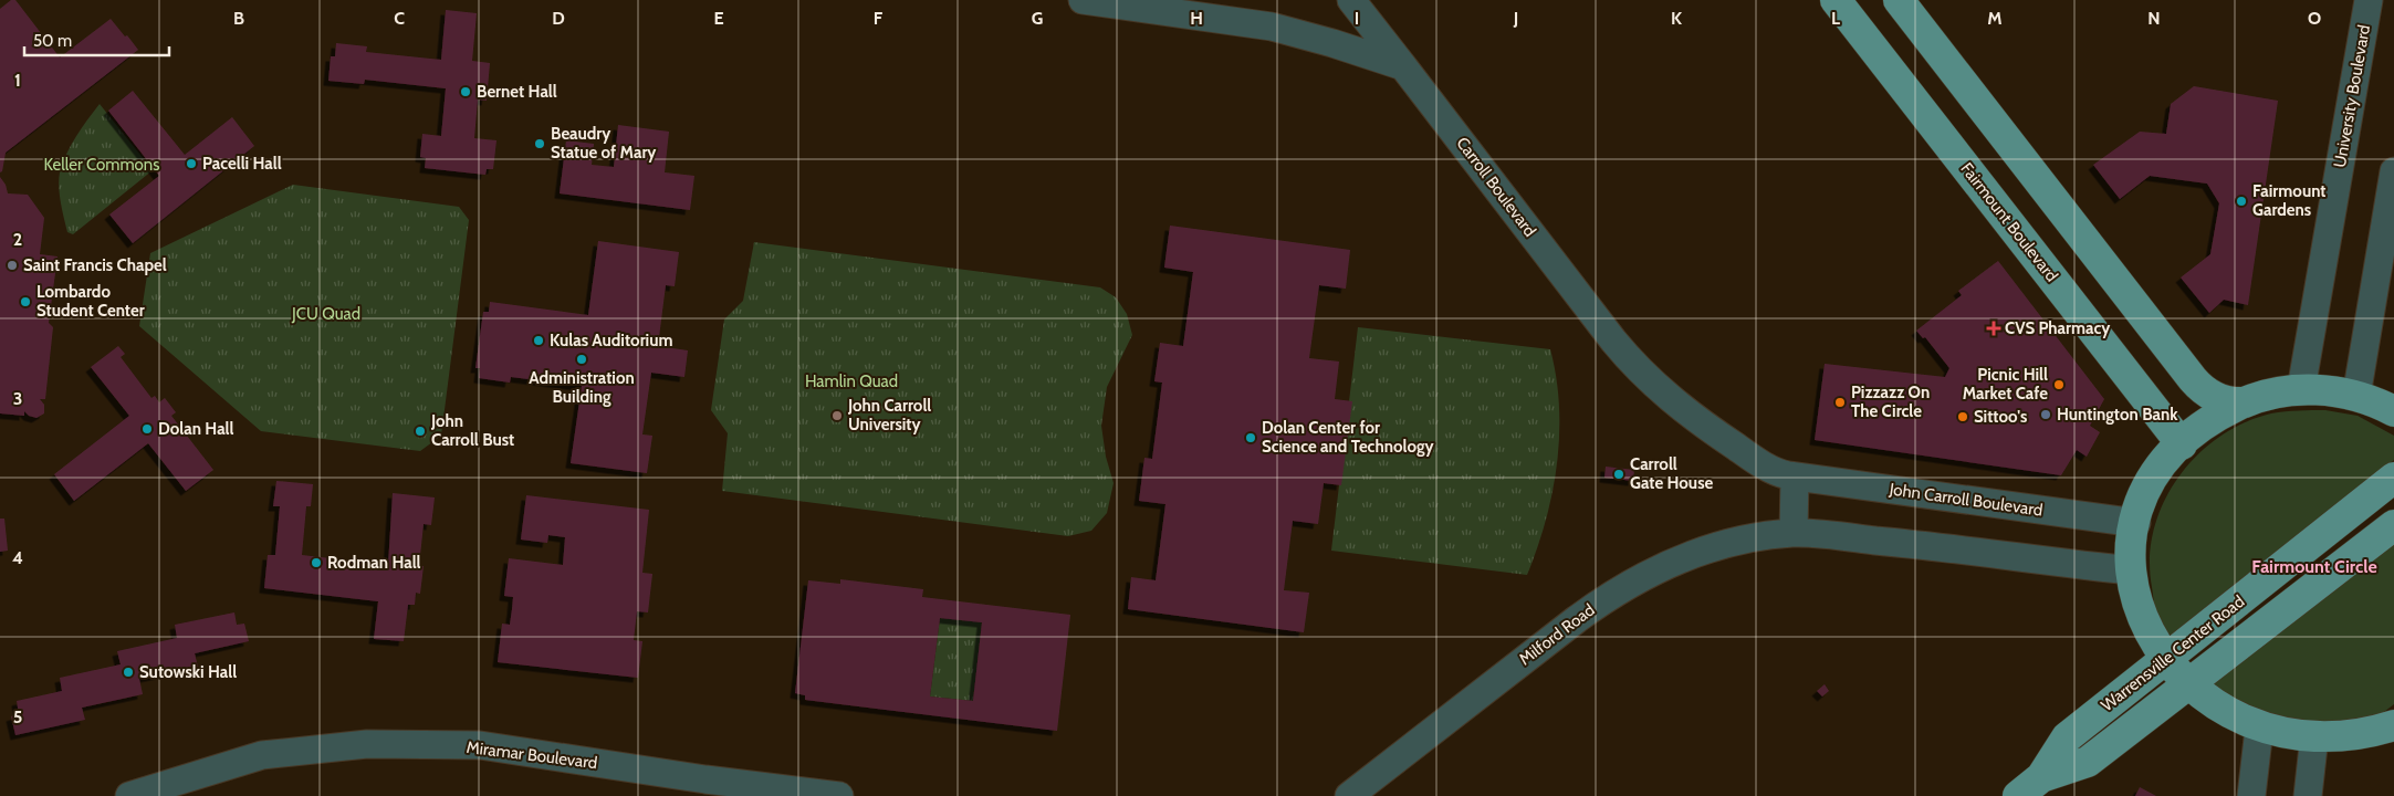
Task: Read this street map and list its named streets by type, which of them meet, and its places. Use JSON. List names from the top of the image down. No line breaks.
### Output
{"streets":{"main road":["Fairmount Boulevard","Warrensville Center Road"],"street":["University Boulevard","Carroll Boulevard","John Carroll Boulevard","Milford Road","Miramar Boulevard"]},"crossings":[["Carroll Boulevard","John Carroll Boulevard"]],"districts":["Fairmount Circle"],"parks":["Keller Commons","JCU Quad","Hamlin Quad"],"places":{"other":["Bernet Hall","Beaudry Statue of Mary","Pacelli Hall","Fairmount Gardens","Saint Francis Chapel","Lombardo Student Center","Kulas Auditorium","Administration Building","Picnic Hill Market Cafe","Pizzazz On The Circle","Huntington Bank","John Carroll University","Sittoo's","Dolan Hall","John Carroll Bust","Dolan Center for Science and Technology","Carroll Gate House","Rodman Hall","Sutowski Hall"],"health":["CVS Pharmacy"]},"scale_bar":"50 m","grid":{"columns":["B","C","D","E","F","G","H","I","J","K","L","M","N","O"],"rows":["1","2","3","4","5"]}}
